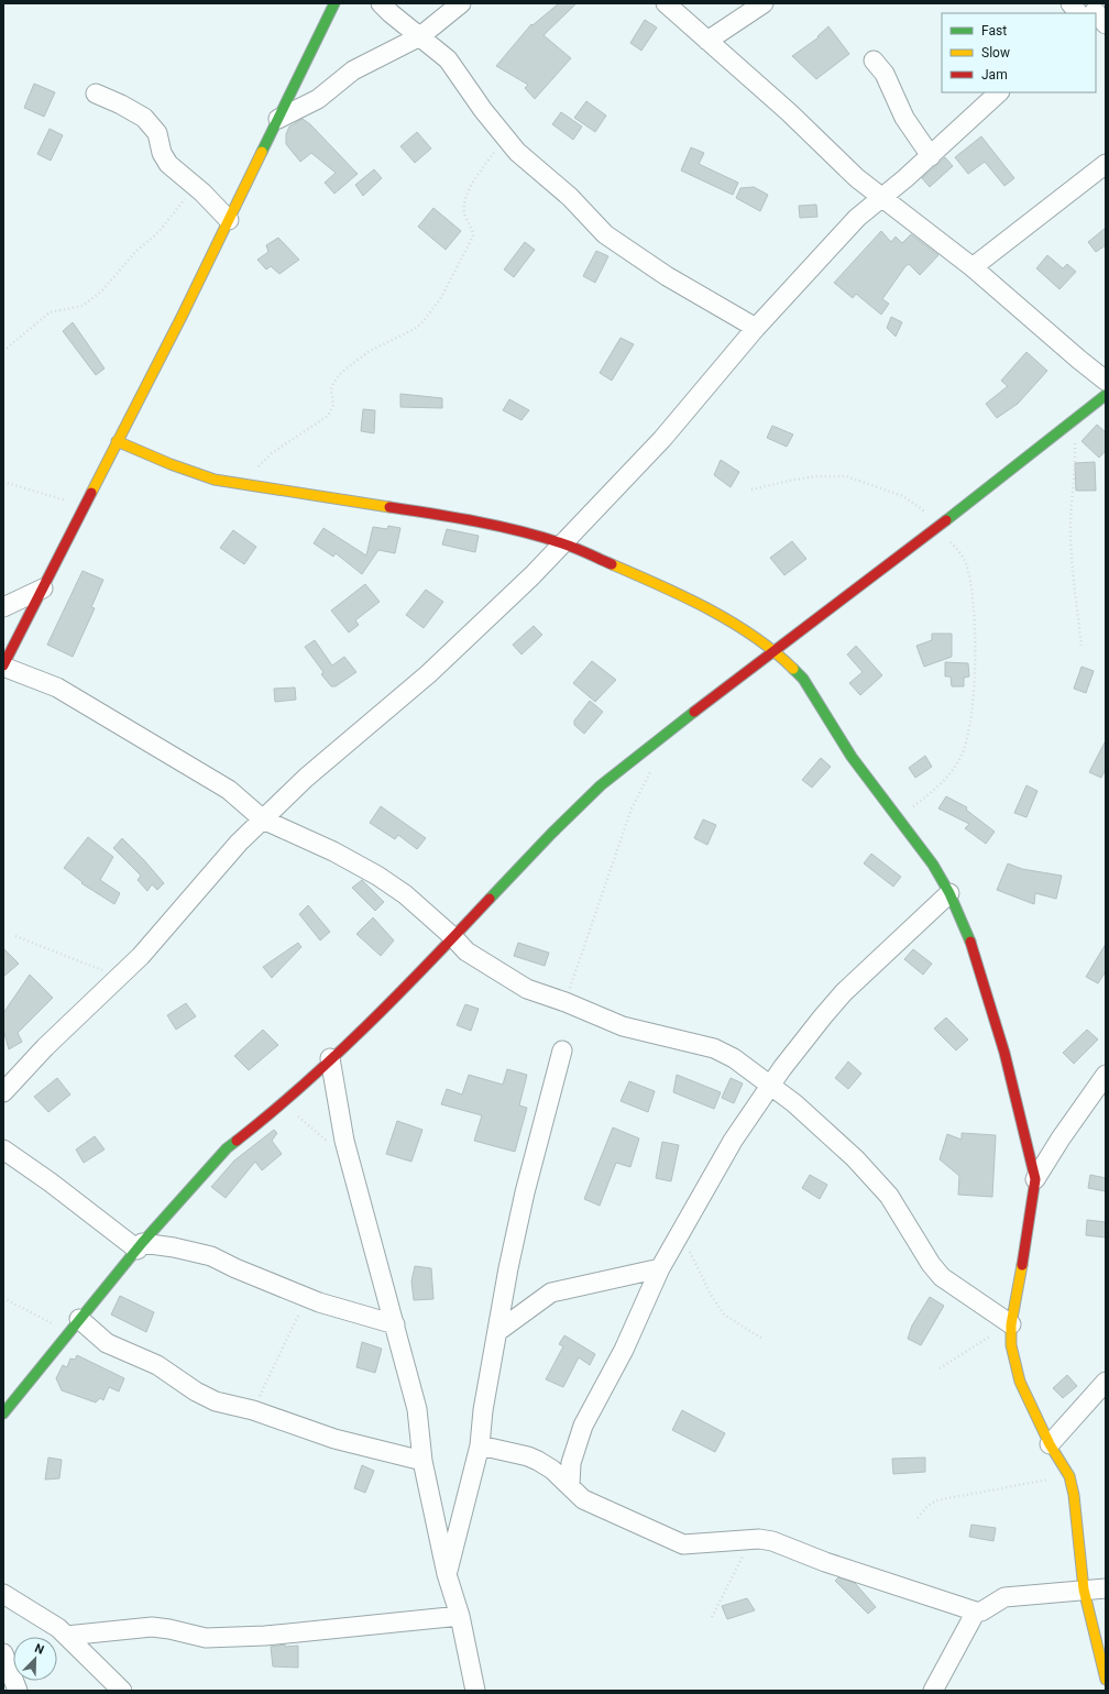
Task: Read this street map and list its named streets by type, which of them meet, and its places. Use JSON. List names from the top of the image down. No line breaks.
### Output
{"legend":["Fast","Slow","Jam"],"north":"top right"}
